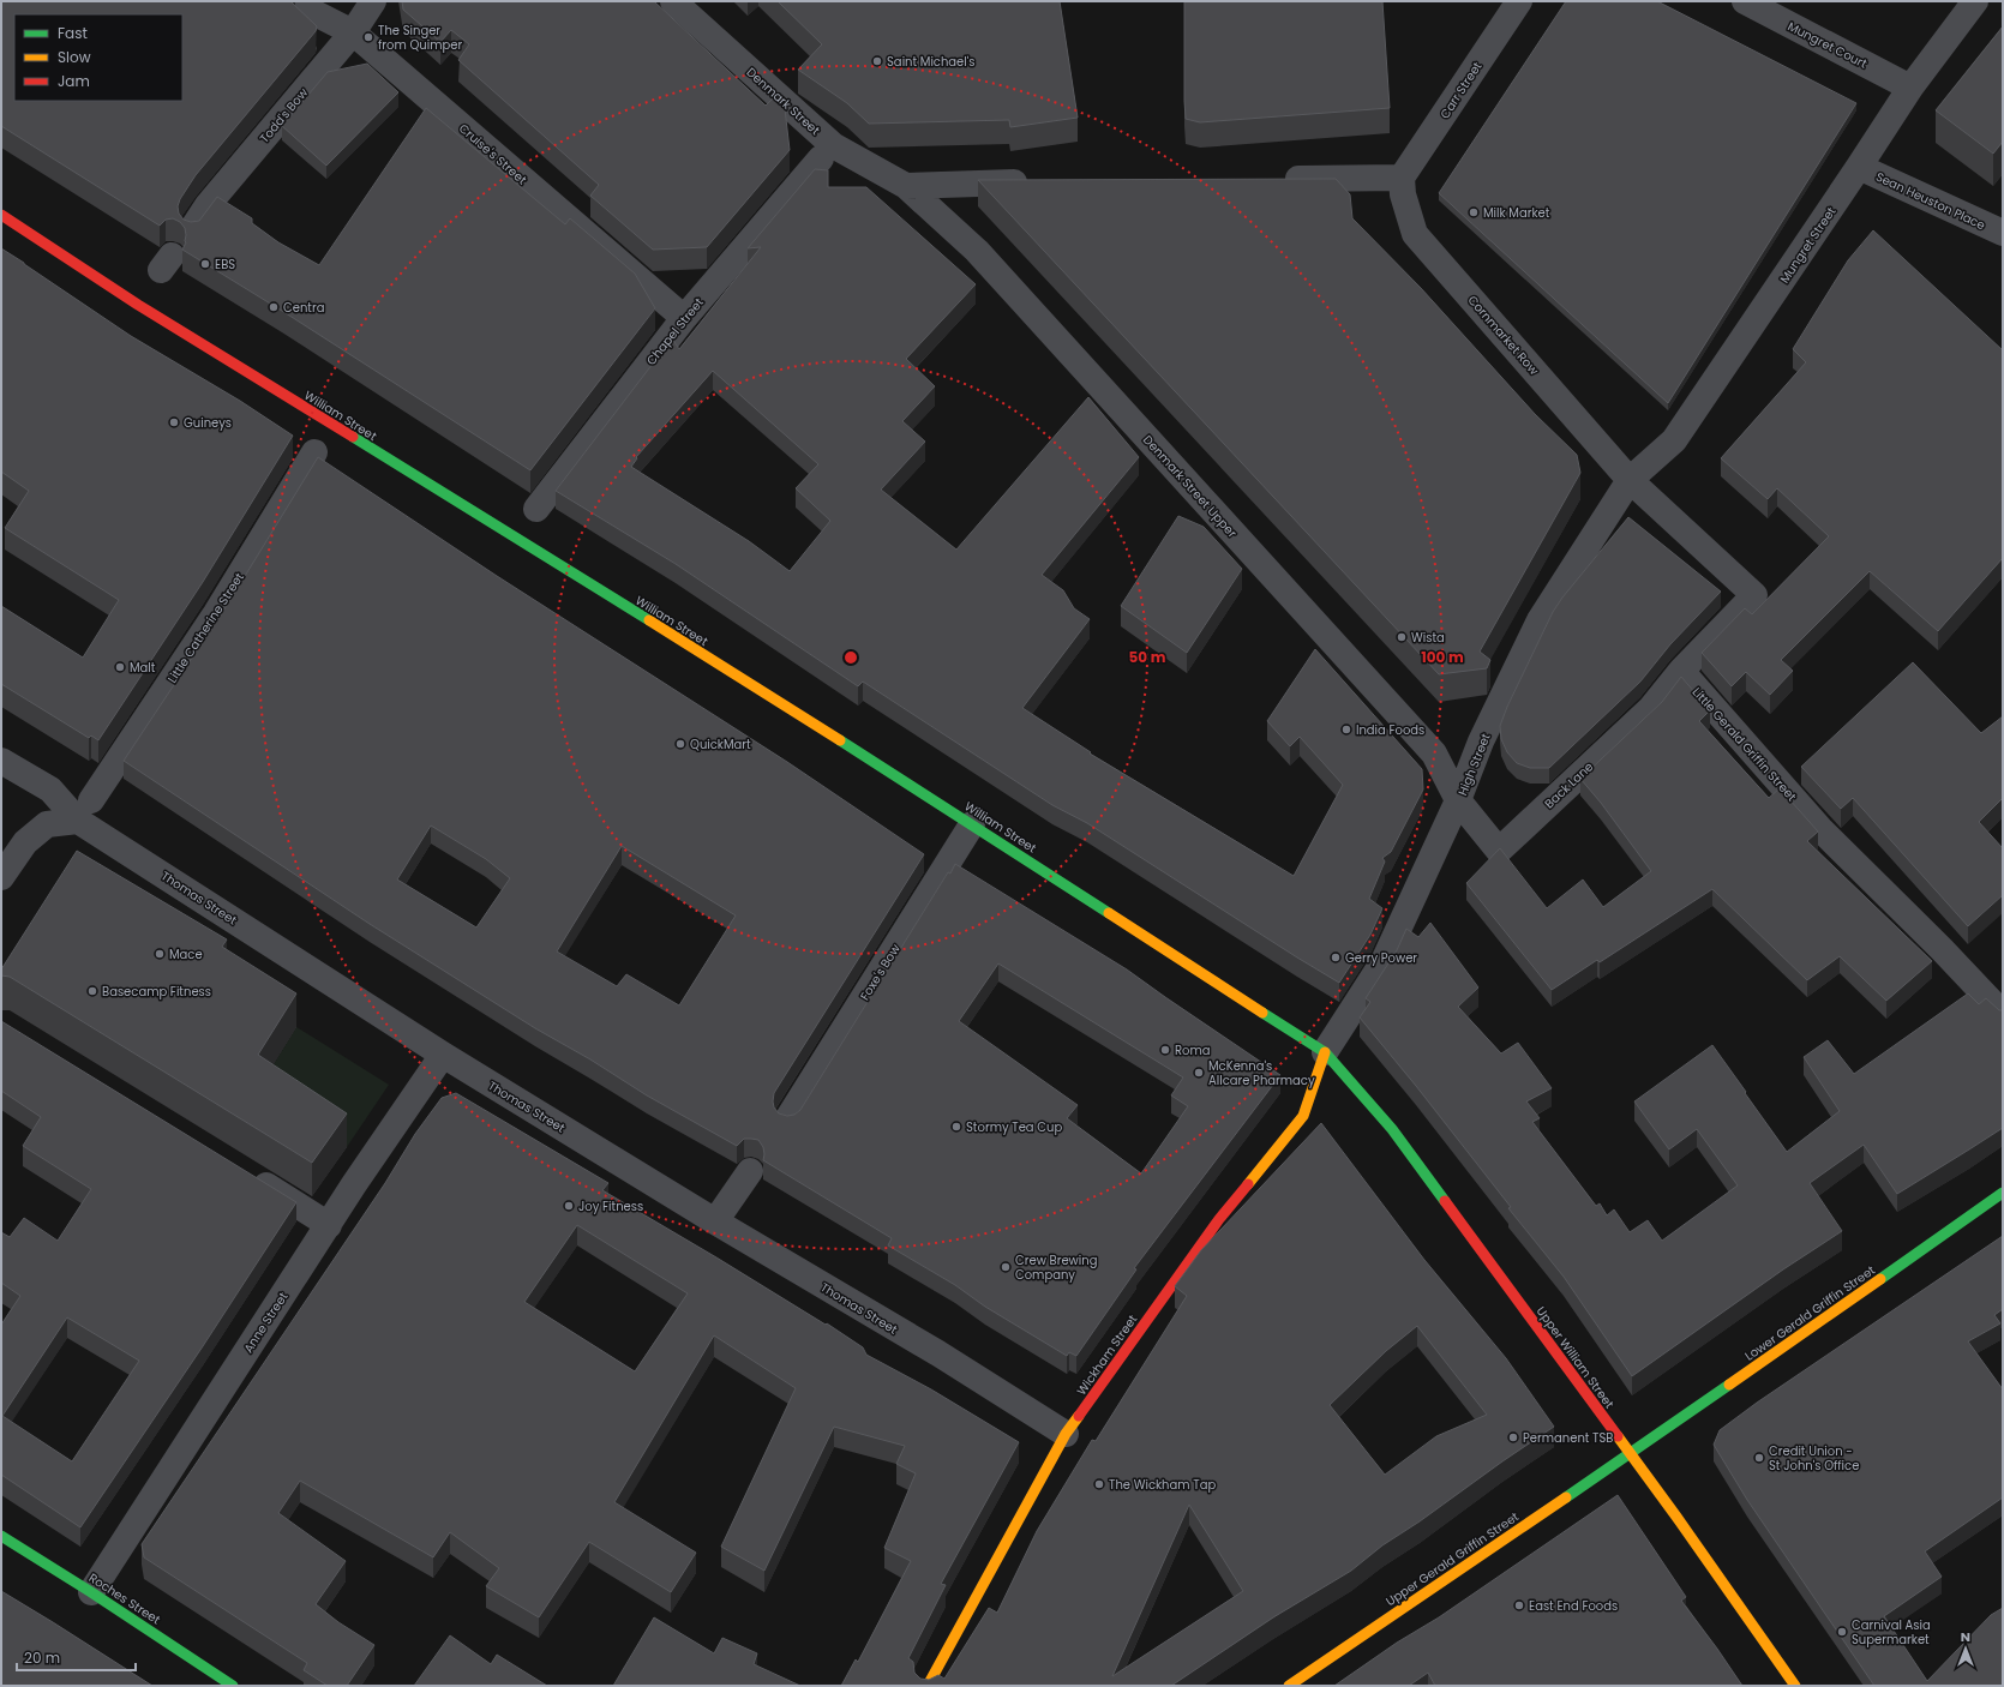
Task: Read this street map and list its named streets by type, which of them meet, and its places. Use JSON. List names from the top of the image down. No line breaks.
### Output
{"streets":{"main road":["William Street","Lower Gerald Griffin Street","Wickham Street","Upper William Street","Upper Gerald Griffin Street","Roches Street"],"street":["Mungret Court","Carr Street","Denmark Street","Todd's Bow","Cruise's Street","Sean Heuston Place","Mungret Street","Chapel Street","Cornmarket Row","Denmark Street Upper","Little Catherine Street","Little Gerald Griffin Street","High Street","Back Lane","Thomas Street","Foxe's Bow","Anne Street"]},"crossings":[["Mungret Court","Mungret Street"],["Carr Street","Cornmarket Row"],["Denmark Street","Denmark Street Upper"],["Todd's Bow","Cruise's Street"],["Cruise's Street","Chapel Street"],["Sean Heuston Place","Mungret Street"],["Mungret Street","Cornmarket Row"],["Mungret Street","High Street"],["Cornmarket Row","High Street"],["William Street","High Street"],["William Street","Foxe's Bow"],["William Street","Wickham Street"],["William Street","Upper William Street"],["Denmark Street Upper","High Street"],["Denmark Street Upper","Back Lane"],["Little Catherine Street","Thomas Street"],["Little Gerald Griffin Street","Back Lane"],["High Street","Back Lane"],["High Street","Wickham Street"],["High Street","Upper William Street"],["Thomas Street","Anne Street"],["Thomas Street","Wickham Street"],["Lower Gerald Griffin Street","Upper William Street"],["Lower Gerald Griffin Street","Upper Gerald Griffin Street"],["Anne Street","Roches Street"],["Wickham Street","Upper William Street"],["Upper William Street","Upper Gerald Griffin Street"]],"places":["The Singer from Quimper","Saint Michael's","Milk Market","EBS","Centra","Guineys","Wista","Malt","India Foods","QuickMart","Mace","Gerry Power","Basecamp Fitness","Roma","McKenna's Allcare Pharmacy","Stormy Tea Cup","Joy Fitness","Crew Brewing Company","Permanent TSB","Credit Union - St John's Office","The Wickham Tap","East End Foods","Carnival Asia Supermarket"],"legend":["Fast","Slow","Jam"],"scale_bar":"20 m","north":"top","rings":["50 m","100 m"]}
